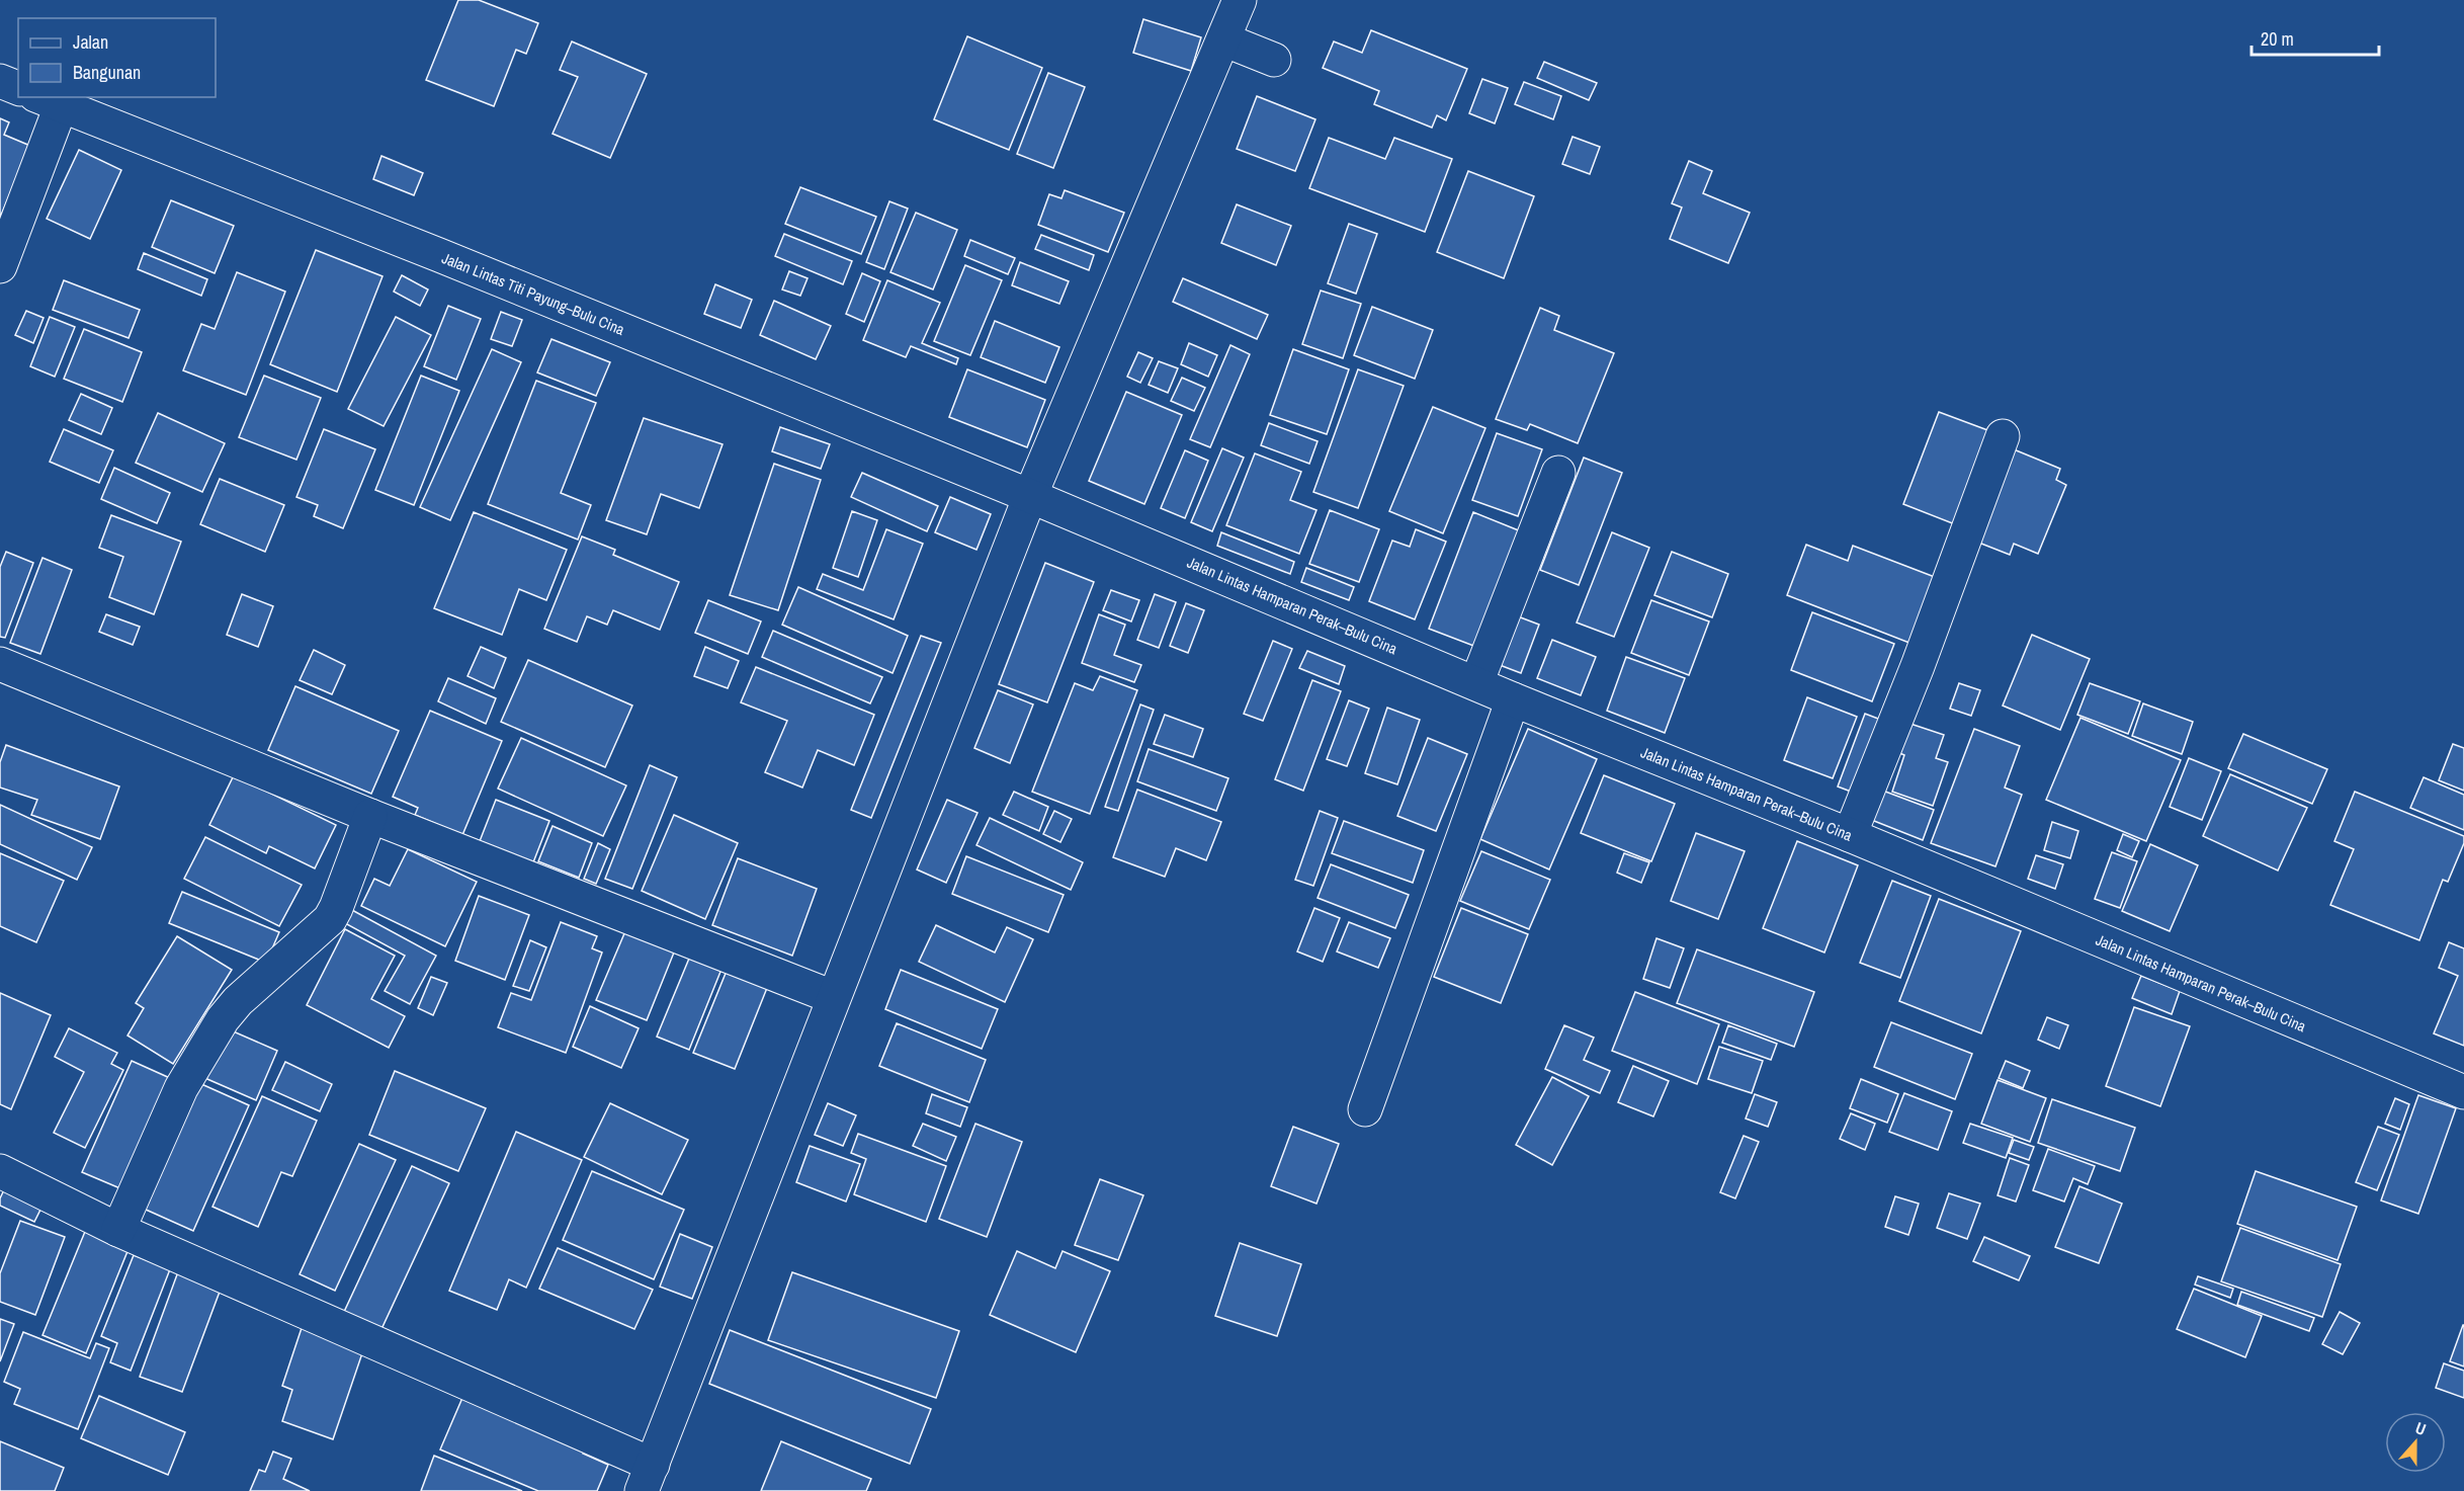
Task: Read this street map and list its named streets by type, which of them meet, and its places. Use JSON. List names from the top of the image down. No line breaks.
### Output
{"streets":{"street":["Jalan Lintas Titi Payung–Bulu Cina","Jalan Lintas Hamparan Perak–Bulu Cina"]},"crossings":[["Jalan Lintas Titi Payung–Bulu Cina","Jalan Lintas Hamparan Perak–Bulu Cina"]],"legend":["Jalan","Bangunan"],"scale_bar":"20 m","north":"top"}
